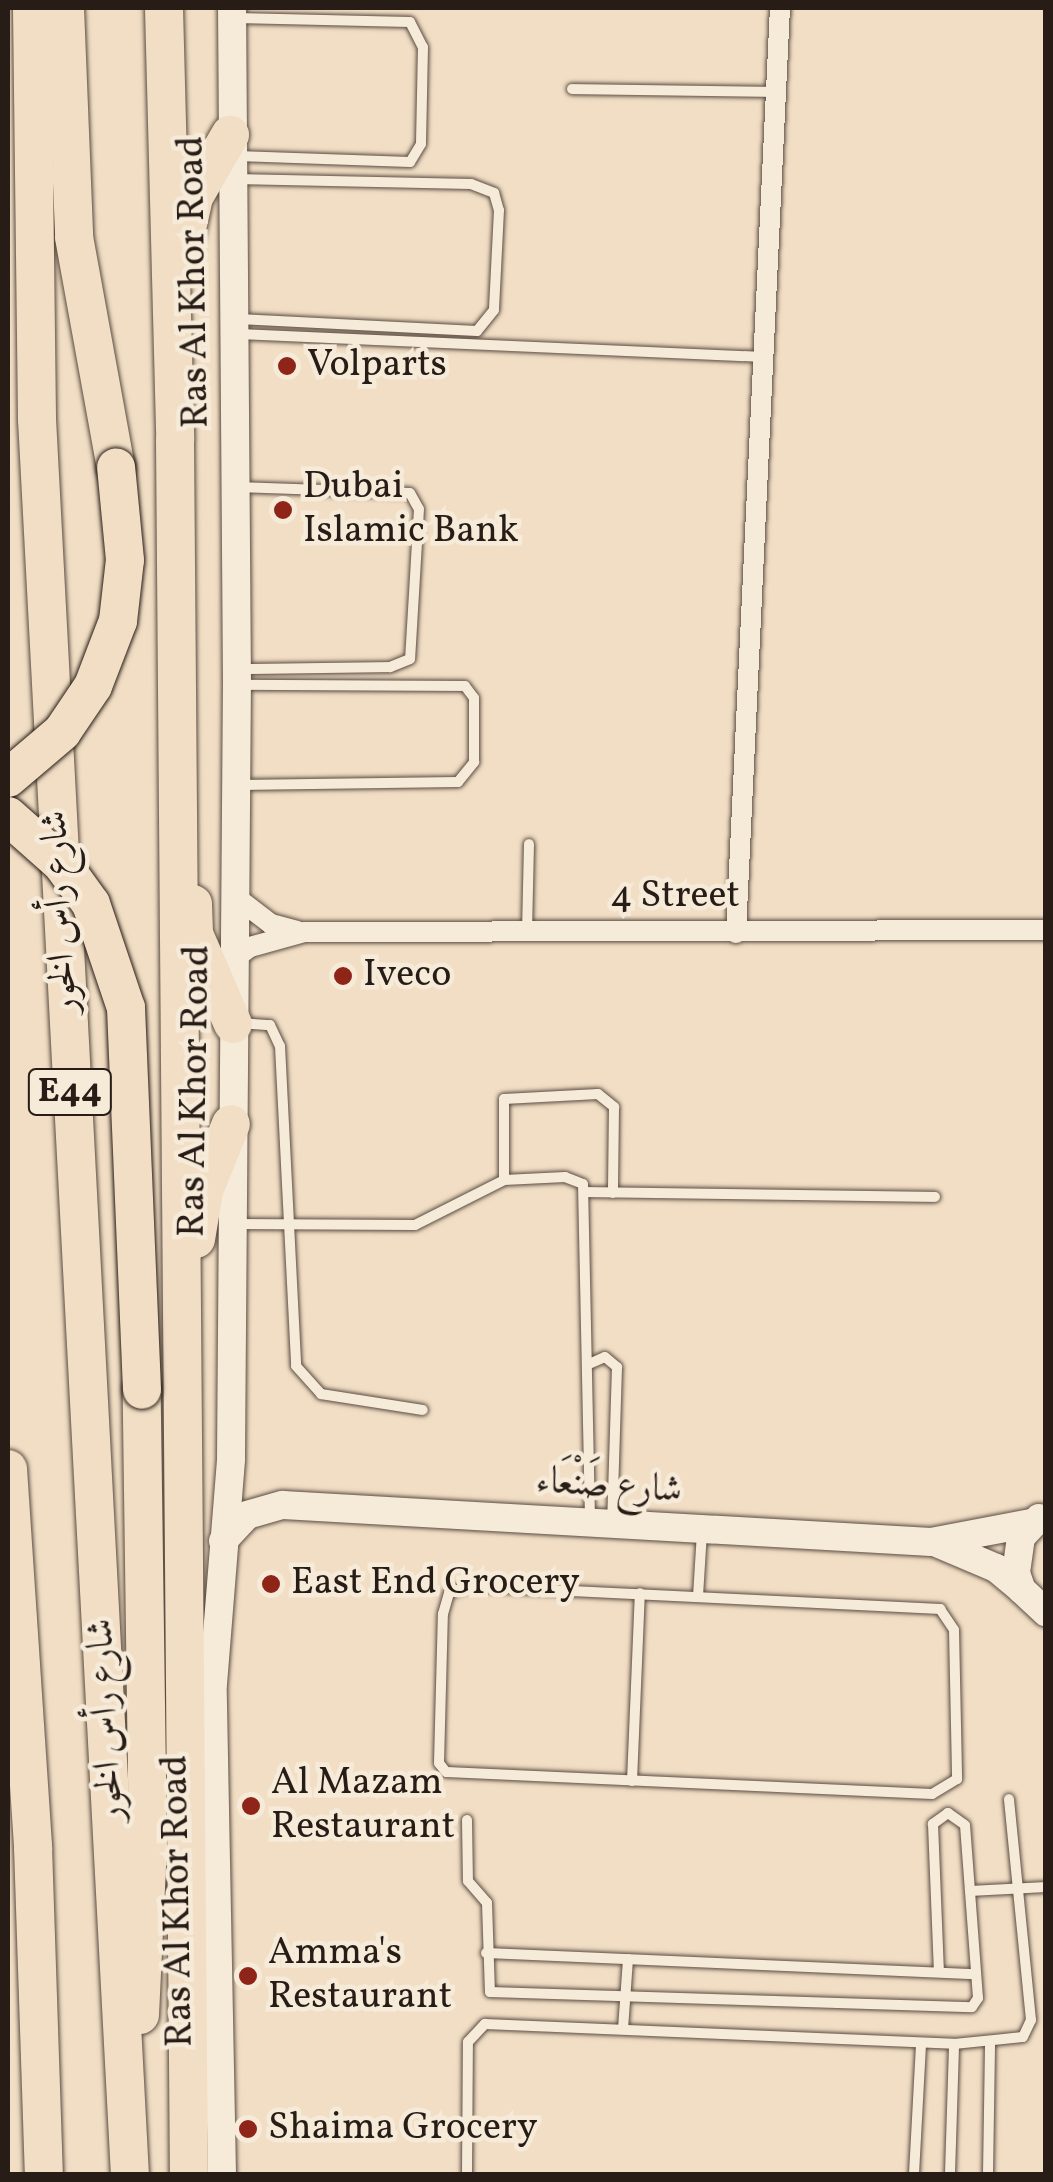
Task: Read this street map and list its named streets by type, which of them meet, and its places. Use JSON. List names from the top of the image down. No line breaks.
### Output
{"streets":{"highway":["شارع رأس الخور","E44"],"street":["Ras Al Khor Road","4 Street","شارع صَنْعَاء"]},"crossings":[["Ras Al Khor Road","4 Street"],["Ras Al Khor Road","شارع صَنْعَاء"]],"places":["Volparts","Dubai Islamic Bank","Iveco","East End Grocery","Al Mazam Restaurant","Amma's Restaurant","Shaima Grocery"]}
